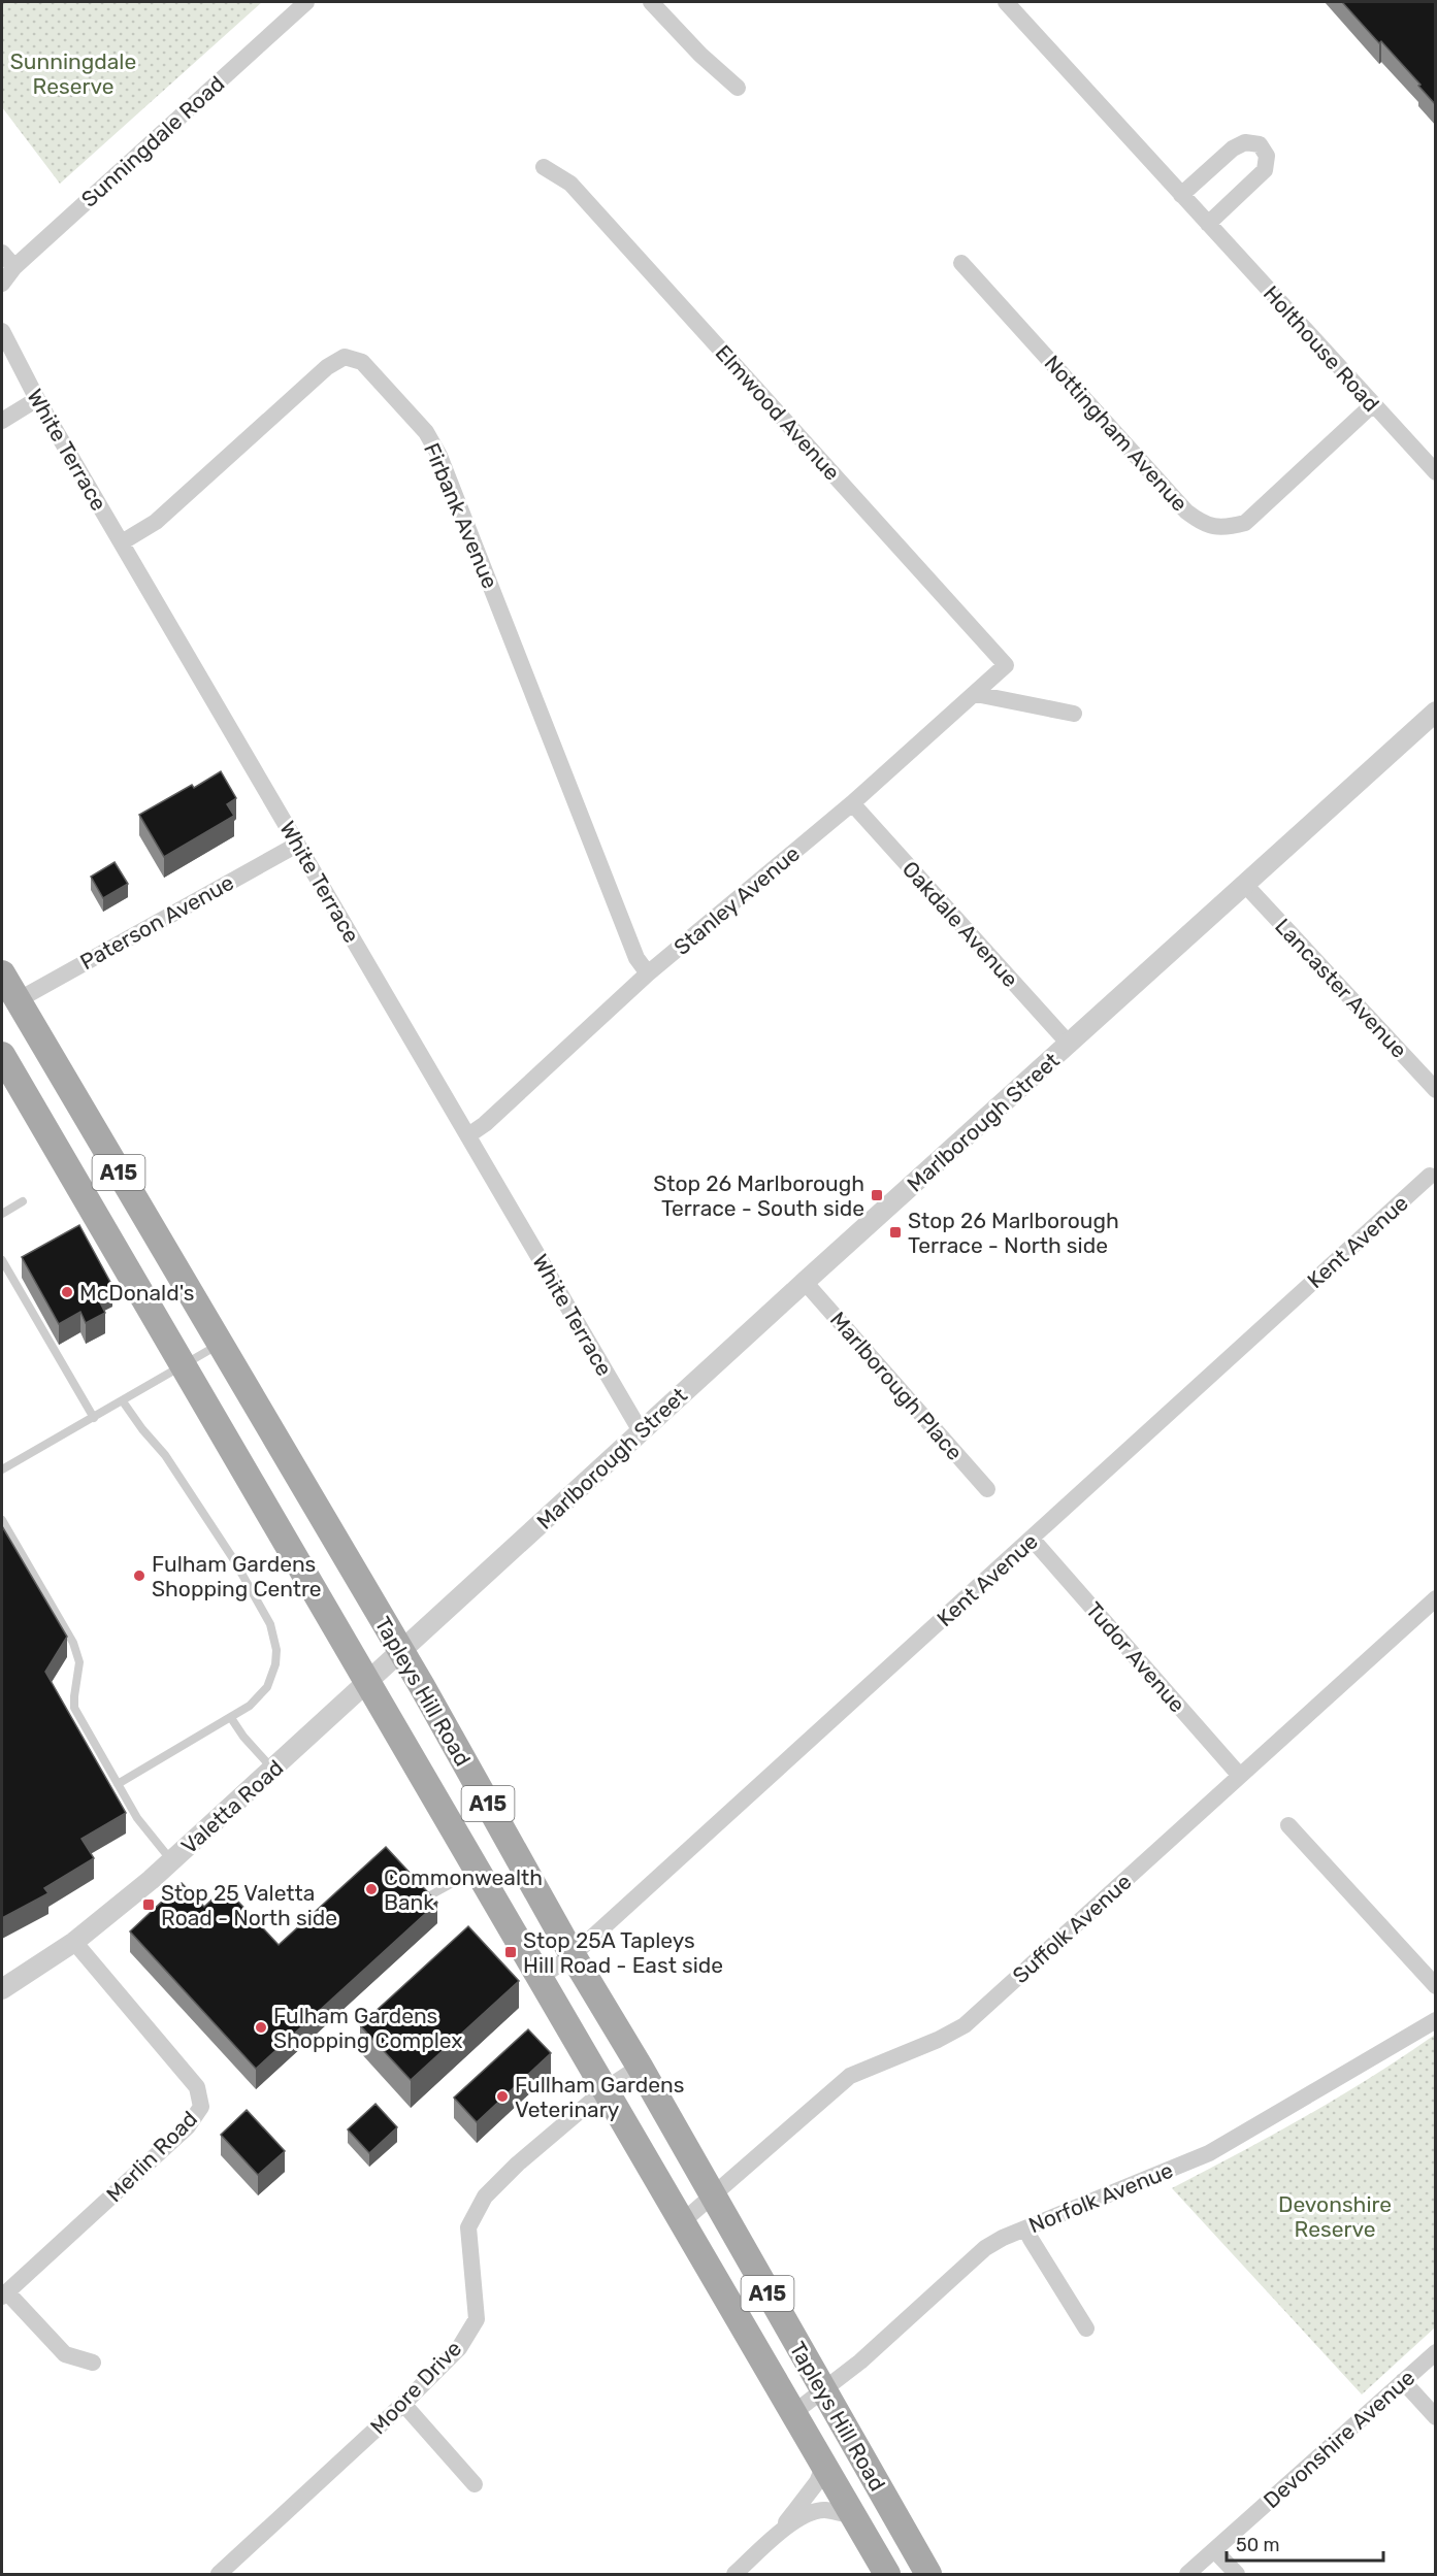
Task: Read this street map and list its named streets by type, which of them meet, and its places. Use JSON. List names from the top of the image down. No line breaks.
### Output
{"streets":{"main road":["A15","Tapleys Hill Road"],"street":["Sunningdale Road","Holthouse Road","Elmwood Avenue","Nottingham Avenue","White Terrace","Firbank Avenue","Stanley Avenue","Paterson Avenue","Oakdale Avenue","Lancaster Avenue","Marlborough Street","Kent Avenue","Marlborough Place","Tudor Avenue","Valetta Road","Suffolk Avenue","Merlin Road","Norfolk Avenue","Moore Drive","Devonshire Avenue"]},"crossings":[["Holthouse Road","Nottingham Avenue"],["Elmwood Avenue","Stanley Avenue"],["White Terrace","Firbank Avenue"],["White Terrace","Stanley Avenue"],["White Terrace","Paterson Avenue"],["White Terrace","Marlborough Street"],["Firbank Avenue","Stanley Avenue"],["Stanley Avenue","Oakdale Avenue"],["Paterson Avenue","Tapleys Hill Road"],["Oakdale Avenue","Marlborough Street"],["Lancaster Avenue","Marlborough Street"],["Marlborough Street","Marlborough Place"],["Marlborough Street","Tapleys Hill Road"],["Marlborough Street","Valetta Road"],["Kent Avenue","Tudor Avenue"],["Kent Avenue","Tapleys Hill Road"],["Tudor Avenue","Suffolk Avenue"],["Tapleys Hill Road","Valetta Road"],["Tapleys Hill Road","Suffolk Avenue"],["Tapleys Hill Road","Norfolk Avenue"],["Tapleys Hill Road","Moore Drive"],["Valetta Road","Merlin Road"]],"parks":["Sunningdale Reserve","Devonshire Reserve"],"places":{"transit":["Stop 26 Marlborough Terrace - South side","Stop 26 Marlborough Terrace - North side","Stop 25 Valetta Road - North side","Stop 25A Tapleys Hill Road - East side"],"other":["McDonald's","Fulham Gardens Shopping Centre","Commonwealth Bank","Fulham Gardens Shopping Complex","Fullham Gardens Veterinary"]},"scale_bar":"50 m"}
